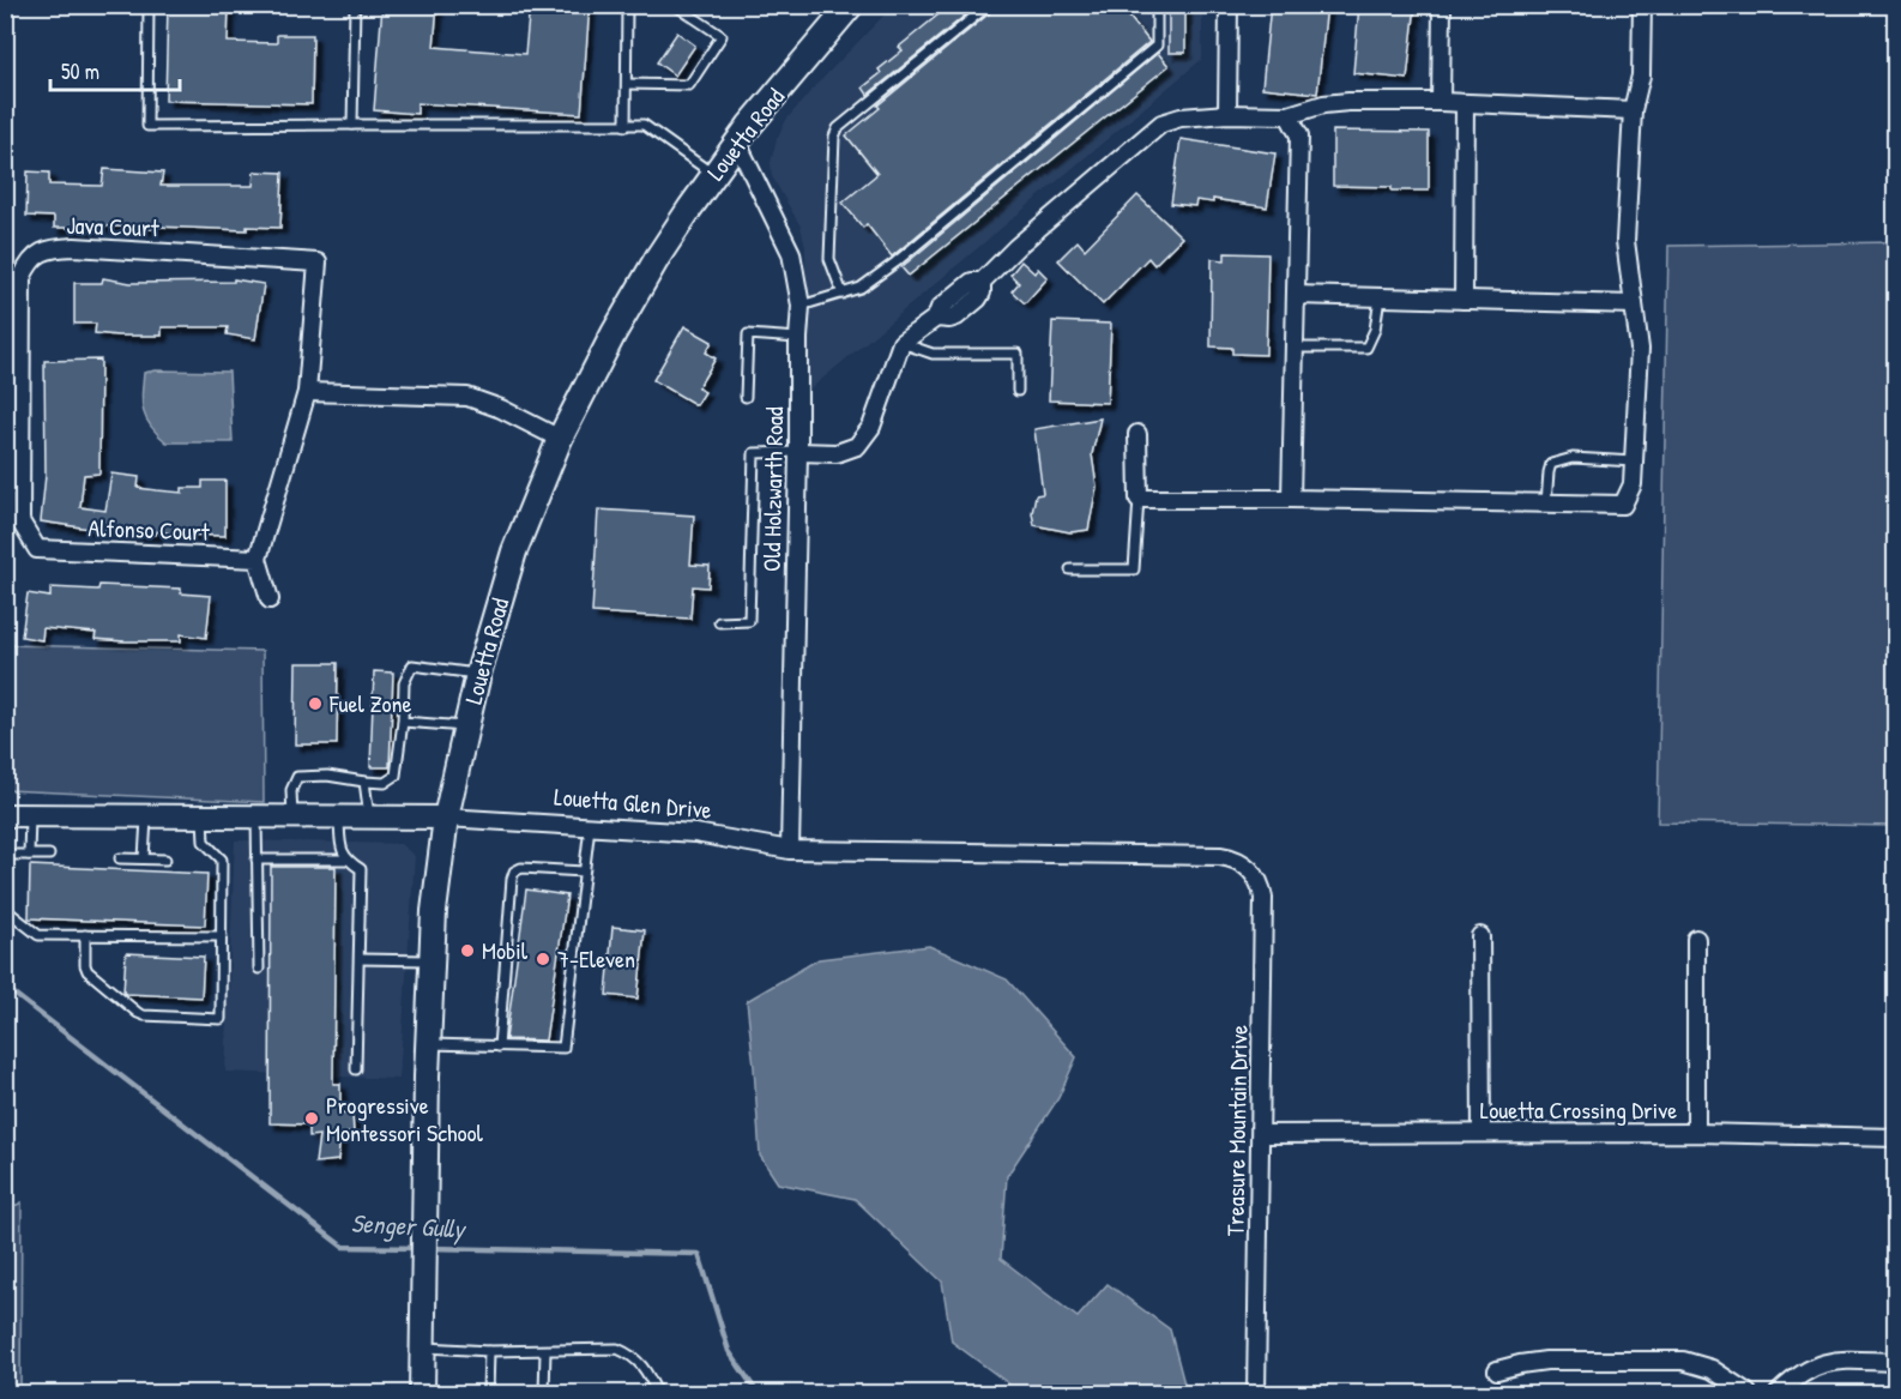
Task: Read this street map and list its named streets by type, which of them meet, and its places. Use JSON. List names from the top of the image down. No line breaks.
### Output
{"streets":{"main road":["Louetta Road"],"street":["Java Court","Old Holzwarth Road","Alfonso Court","Louetta Glen Drive","Louetta Crossing Drive","Treasure Mountain Drive"]},"crossings":[["Louetta Road","Old Holzwarth Road"],["Louetta Road","Louetta Glen Drive"],["Java Court","Alfonso Court"],["Old Holzwarth Road","Louetta Glen Drive"],["Louetta Glen Drive","Treasure Mountain Drive"],["Louetta Crossing Drive","Treasure Mountain Drive"]],"water":["Senger Gully"],"places":["Fuel Zone","Mobil","7-Eleven","Progressive Montessori School"],"scale_bar":"50 m"}
